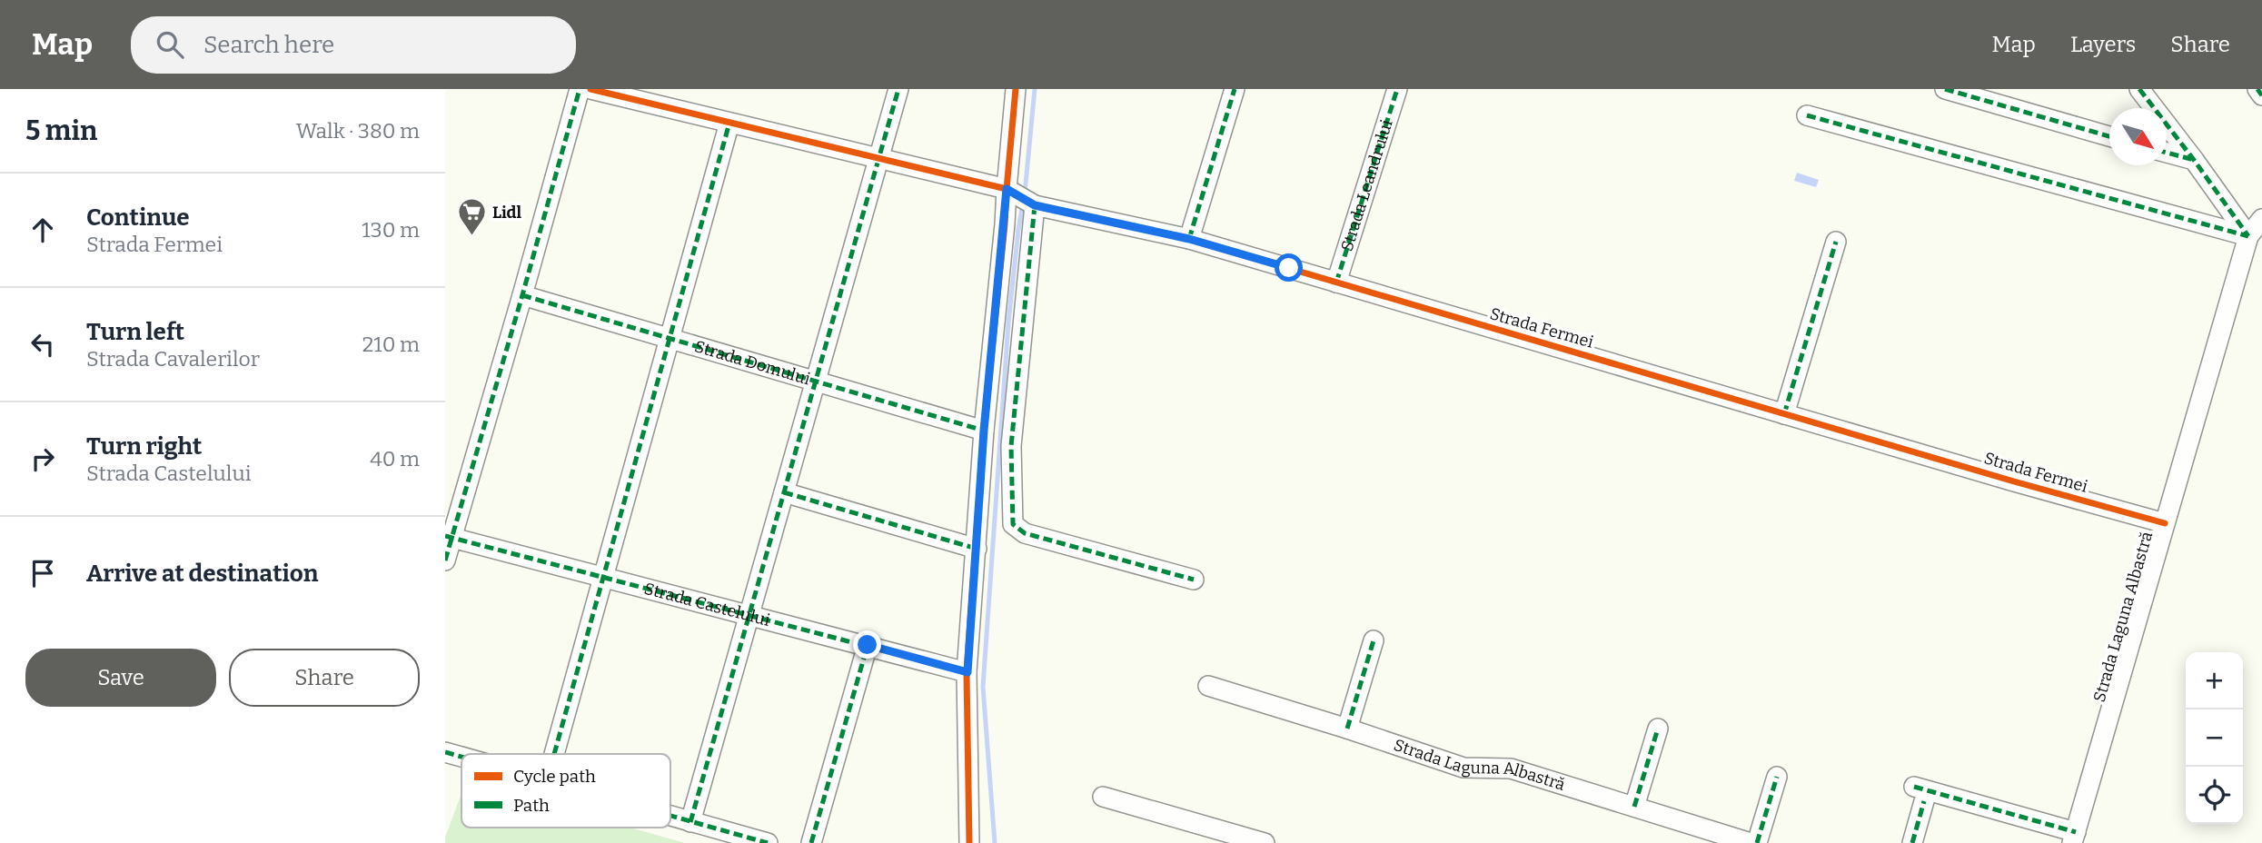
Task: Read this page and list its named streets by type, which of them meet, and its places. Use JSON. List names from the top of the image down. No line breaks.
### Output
{"streets":{"street":["Strada Leandrului","Strada Fermei","Strada Domului","Strada Castelului","Strada Laguna Albastră"]},"crossings":[["Strada Leandrului","Strada Fermei"],["Strada Fermei","Strada Laguna Albastră"]],"places":{"supermarket":["Lidl"]},"legend":["Cycle path","Path"],"north":"bottom right","page":{"header":"Map","search":"Search here","nav":["Map","Layers","Share"],"heading":["5 min","Walk · 380 m"],"list":[["Continue","Strada Fermei","130 m"],["Turn left","Strada Cavalerilor","210 m"],["Turn right","Strada Castelului","40 m"],"Arrive at destination"],"buttons":["Save","Share"],"map_buttons":["+","−"]}}
